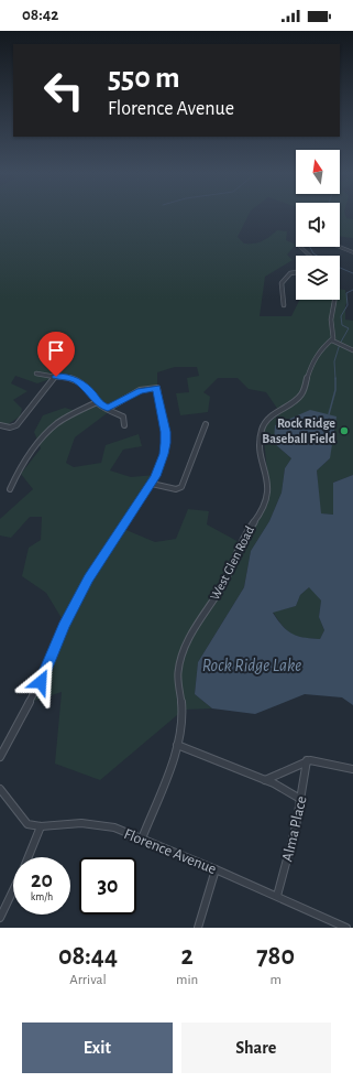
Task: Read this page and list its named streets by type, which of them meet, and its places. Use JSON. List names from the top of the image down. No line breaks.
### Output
{"streets":{"street":["West Glen Road","Alma Place","Florence Avenue"]},"crossings":[["West Glen Road","Florence Avenue"],["Alma Place","Florence Avenue"]],"water":["Rock Ridge Lake"],"places":["Rock Ridge Baseball Field"],"north":"top","page":{"status":"08:42","turn":["550 m","Florence Avenue"],"speed":"20 km/h","limit":"30","eta":["08:44","Arrival","2","min","780","m"],"buttons":["Exit","Share"]}}
